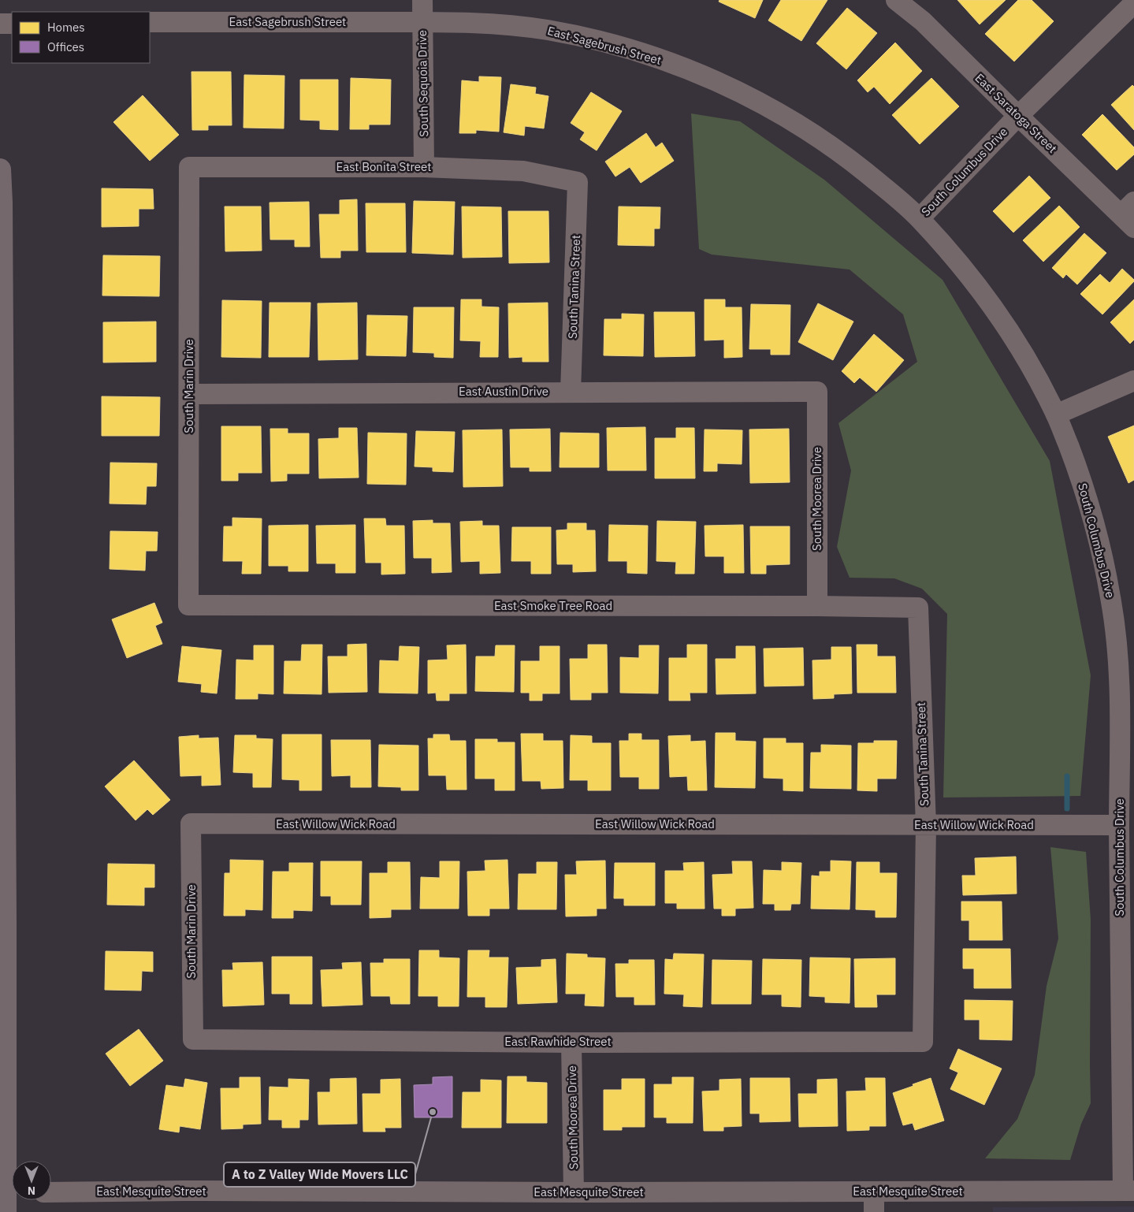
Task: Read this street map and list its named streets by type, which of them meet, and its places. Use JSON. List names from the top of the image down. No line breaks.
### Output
{"streets":{"street":["East Sagebrush Street","South Sequoia Drive","East Saratoga Street","East Bonita Street","South Columbus Drive","South Tanina Street","South Marin Drive","East Austin Drive","South Moorea Drive","East Smoke Tree Road","East Willow Wick Road","East Rawhide Street","East Mesquite Street"]},"crossings":[["East Sagebrush Street","South Sequoia Drive"],["East Sagebrush Street","South Columbus Drive"],["South Sequoia Drive","East Bonita Street"],["East Saratoga Street","South Columbus Drive"],["East Bonita Street","South Tanina Street"],["East Bonita Street","South Marin Drive"],["South Columbus Drive","East Willow Wick Road"],["South Columbus Drive","East Mesquite Street"],["South Tanina Street","East Austin Drive"],["South Tanina Street","East Smoke Tree Road"],["South Tanina Street","East Willow Wick Road"],["South Tanina Street","East Rawhide Street"],["South Marin Drive","East Austin Drive"],["South Marin Drive","East Smoke Tree Road"],["South Marin Drive","East Willow Wick Road"],["South Marin Drive","East Rawhide Street"],["East Austin Drive","South Moorea Drive"],["South Moorea Drive","East Smoke Tree Road"],["South Moorea Drive","East Rawhide Street"],["South Moorea Drive","East Mesquite Street"]],"places":["A to Z Valley Wide Movers LLC"],"legend":["Homes","Offices"],"north":"bottom"}
